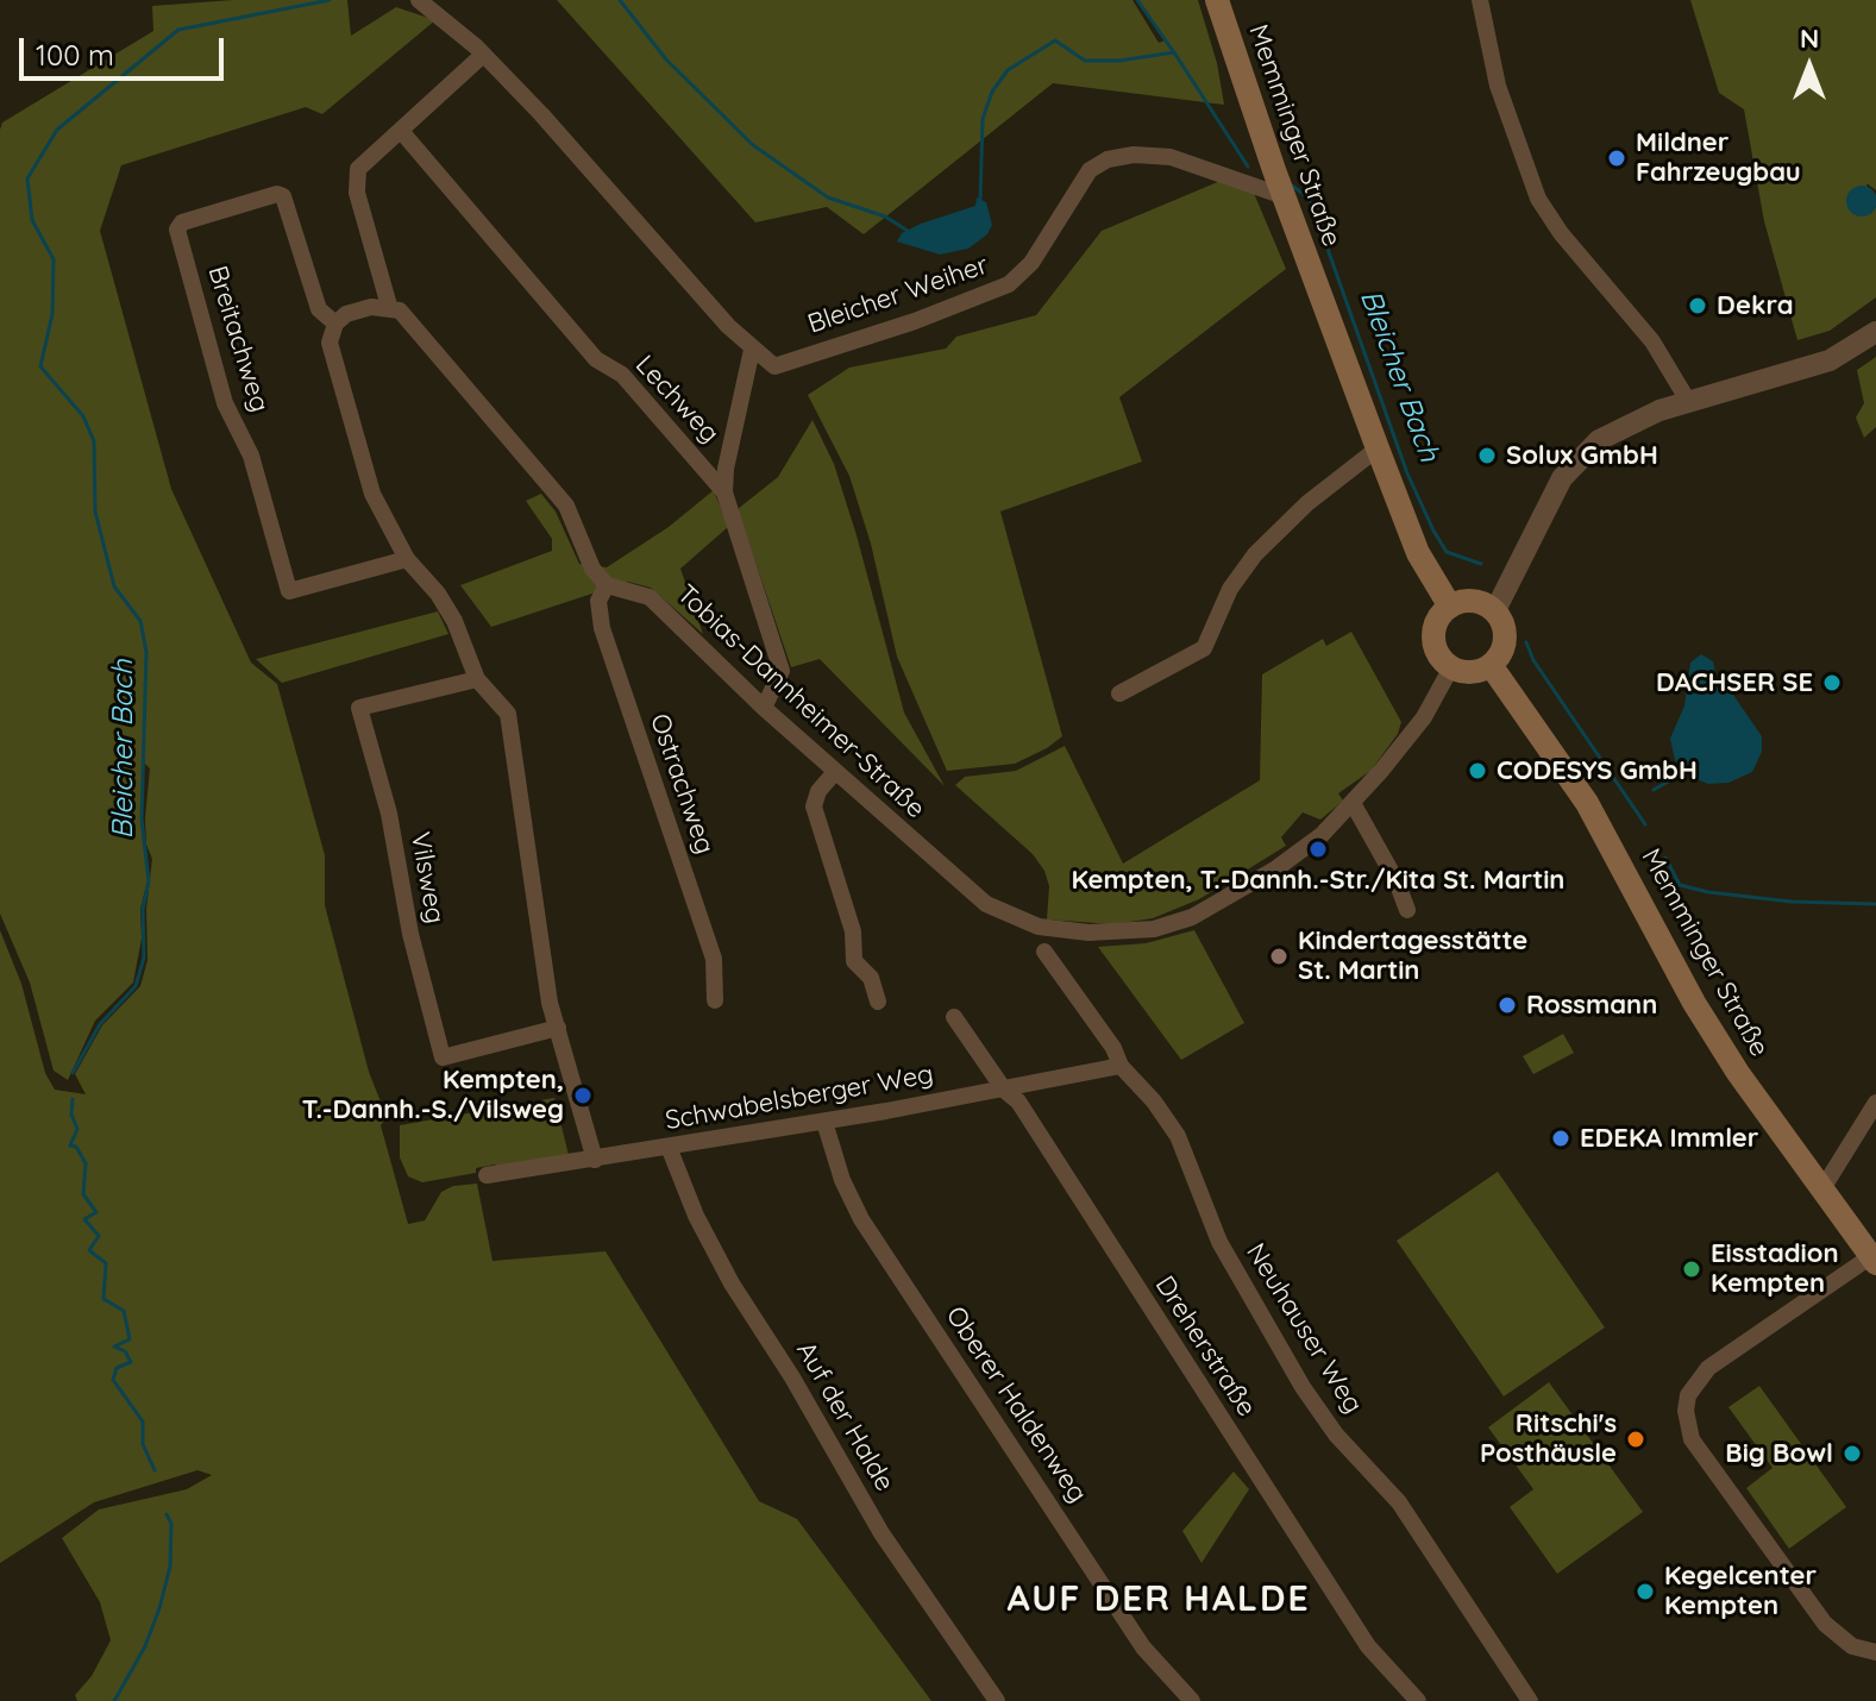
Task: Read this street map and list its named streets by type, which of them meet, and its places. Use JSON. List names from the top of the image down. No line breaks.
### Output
{"streets":{"main road":["Memminger Straße"],"street":["Bleicher Weiher","Breitachweg","Lechweg","Tobias-Dannheimer-Straße","Ostrachweg","Vilsweg","Schwabelsberger Weg","Neuhauser Weg","Dreherstraße","Oberer Haldenweg","Auf der Halde"]},"crossings":[["Memminger Straße","Bleicher Weiher"],["Memminger Straße","Tobias-Dannheimer-Straße"],["Lechweg","Tobias-Dannheimer-Straße"],["Tobias-Dannheimer-Straße","Ostrachweg"],["Schwabelsberger Weg","Neuhauser Weg"],["Schwabelsberger Weg","Dreherstraße"],["Schwabelsberger Weg","Oberer Haldenweg"],["Schwabelsberger Weg","Auf der Halde"]],"districts":["AUF DER HALDE"],"water":["Bleicher Bach"],"places":["Mildner Fahrzeugbau","Dekra","Solux GmbH","DACHSER SE","CODESYS GmbH","Kempten, T.-Dannh.-Str./Kita St. Martin","Kindertagesstätte St. Martin","Rossmann","Kempten, T.-Dannh.-S./Vilsweg","EDEKA Immler","Eisstadion Kempten","Ritschi's Posthäusle","Big Bowl","Kegelcenter Kempten"],"scale_bar":"100 m","north":"top"}
